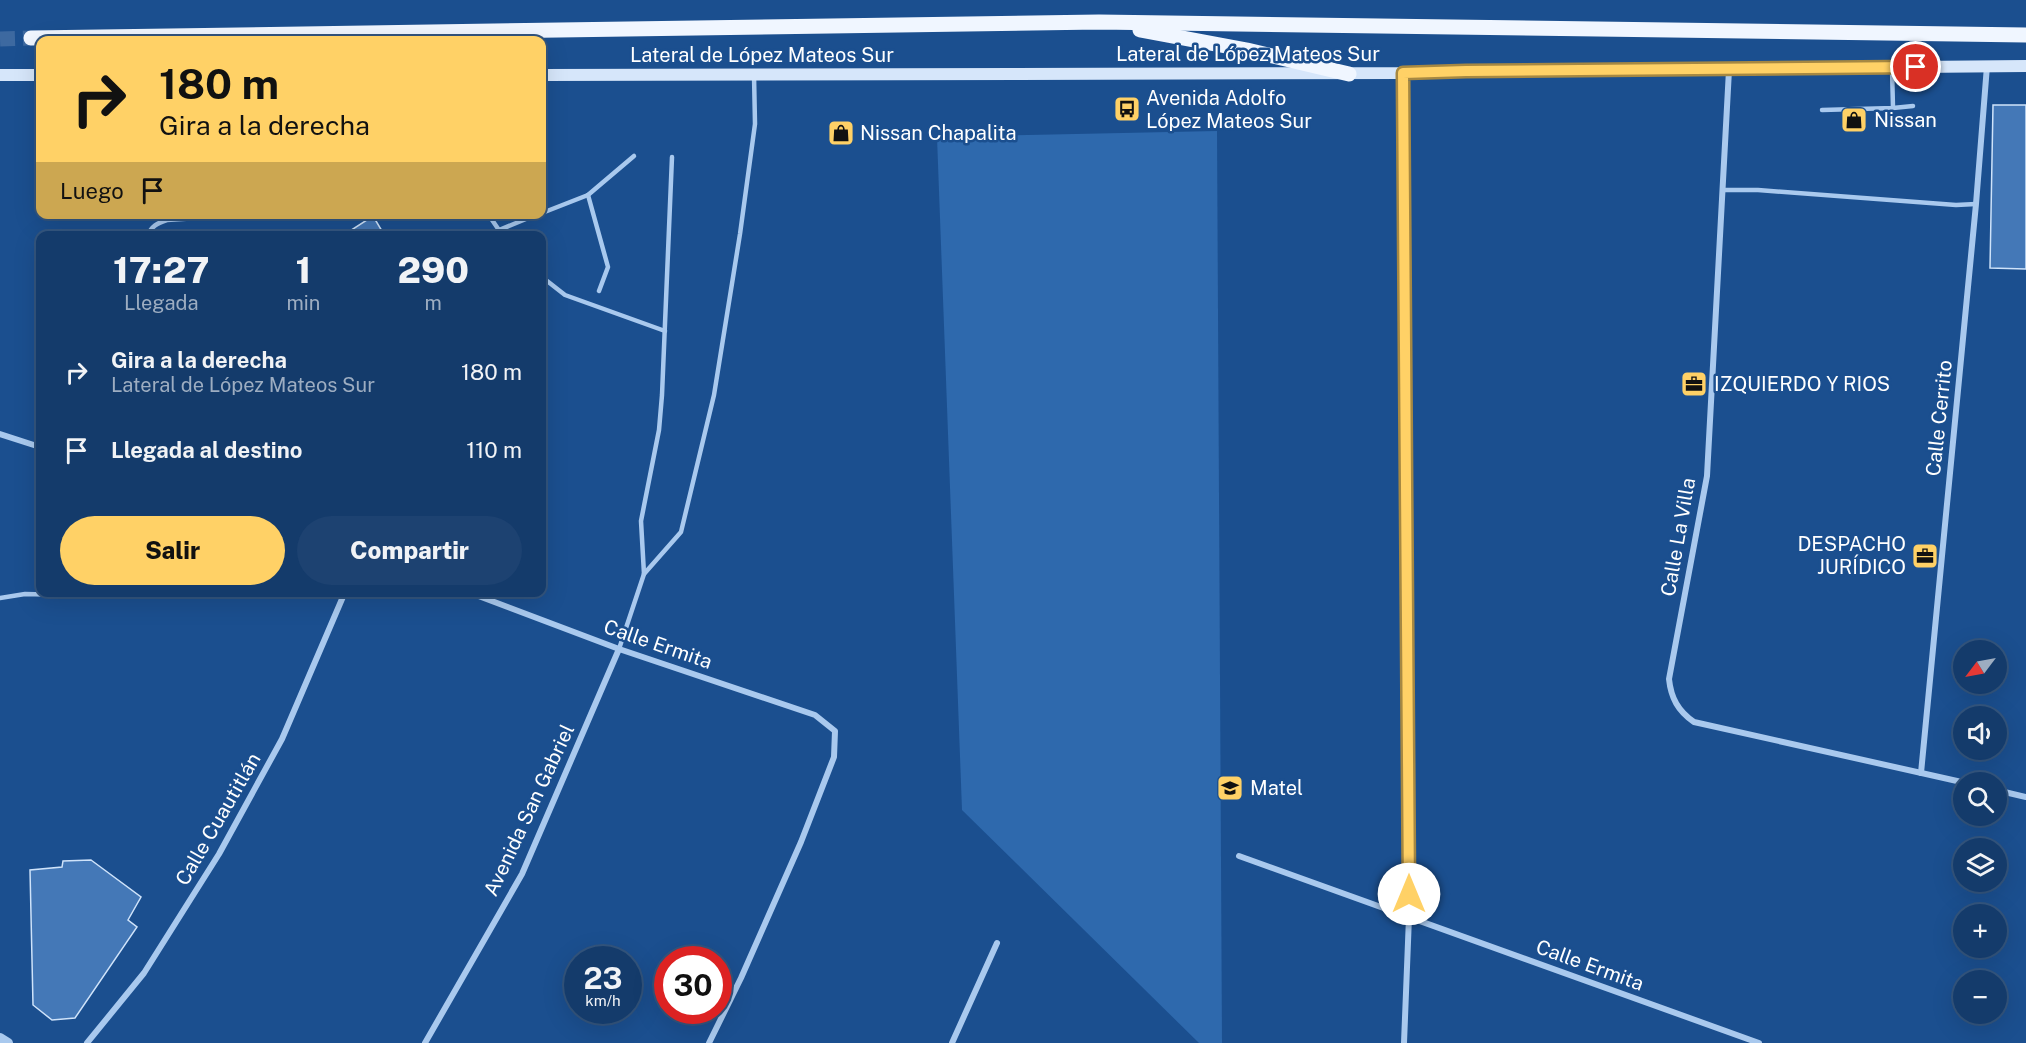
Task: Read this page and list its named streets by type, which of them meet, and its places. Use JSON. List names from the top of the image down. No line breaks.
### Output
{"streets":{"main road":["Lateral de López Mateos Sur"],"street":["Calle Cerrito","Calle La Villa","Calle Ermita","Avenida San Gabriel","Calle Cuautitlán"]},"crossings":[["Lateral de López Mateos Sur","Calle Cerrito"],["Lateral de López Mateos Sur","Calle La Villa"],["Calle Cerrito","Calle La Villa"],["Calle Ermita","Avenida San Gabriel"]],"places":{"bus stop":["Avenida Adolfo López Mateos Sur"],"shop":["Nissan","Nissan Chapalita"],"office":["IZQUIERDO Y RIOS","DESPACHO JURÍDICO"],"school or university":["Matel"]},"north":"bottom left","page":{"turn":["180 m","Gira a la derecha"],"then":"Luego","eta":["17:27","Llegada","1","min","290","m"],"list":[{"name":"Gira a la derecha","note":"Lateral de López Mateos Sur","value":"180 m"},{"name":"Llegada al destino","value":"110 m"}],"buttons":["Salir","Compartir"],"map_buttons":["+","−"],"speed":"23 km/h","limit":"30"}}
